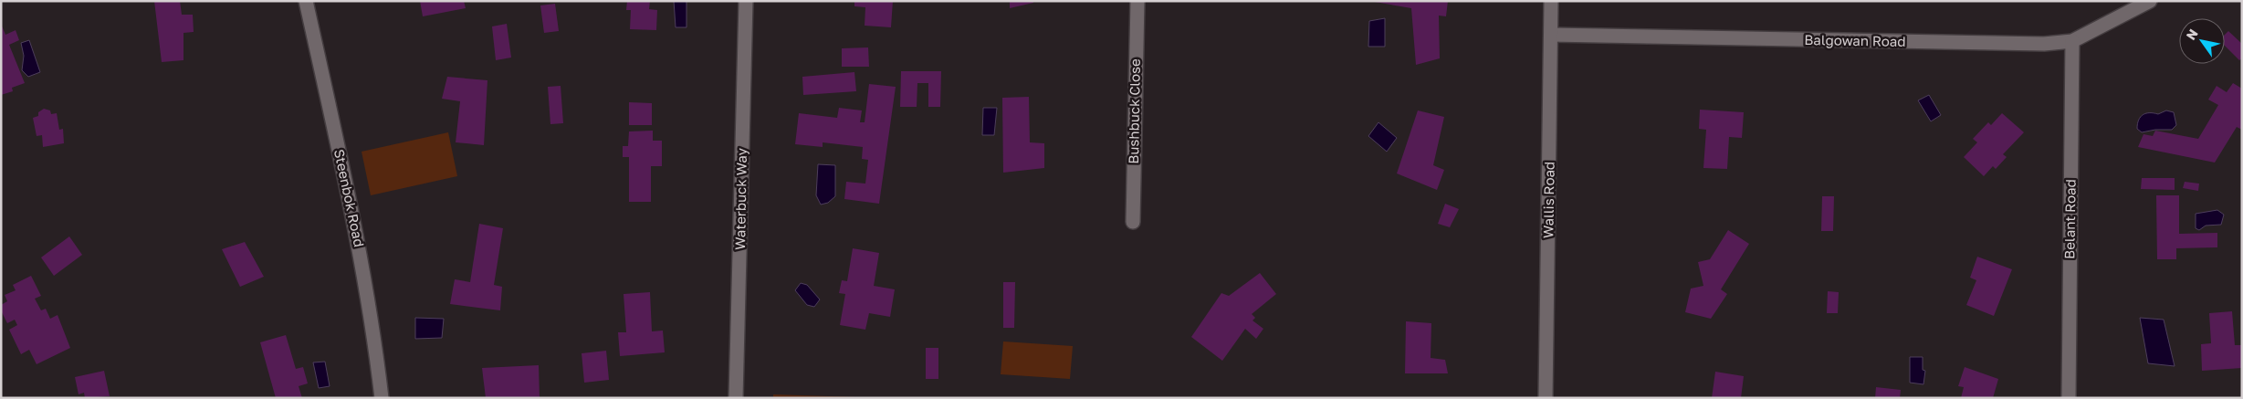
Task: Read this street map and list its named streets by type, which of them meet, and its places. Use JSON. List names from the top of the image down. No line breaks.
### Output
{"streets":{"street":["Balgowan Road","Bushbuck Close","Steenbok Road","Waterbuck Way","Wallis Road","Belant Road"]},"crossings":[["Balgowan Road","Wallis Road"],["Balgowan Road","Belant Road"]],"north":"top left"}
